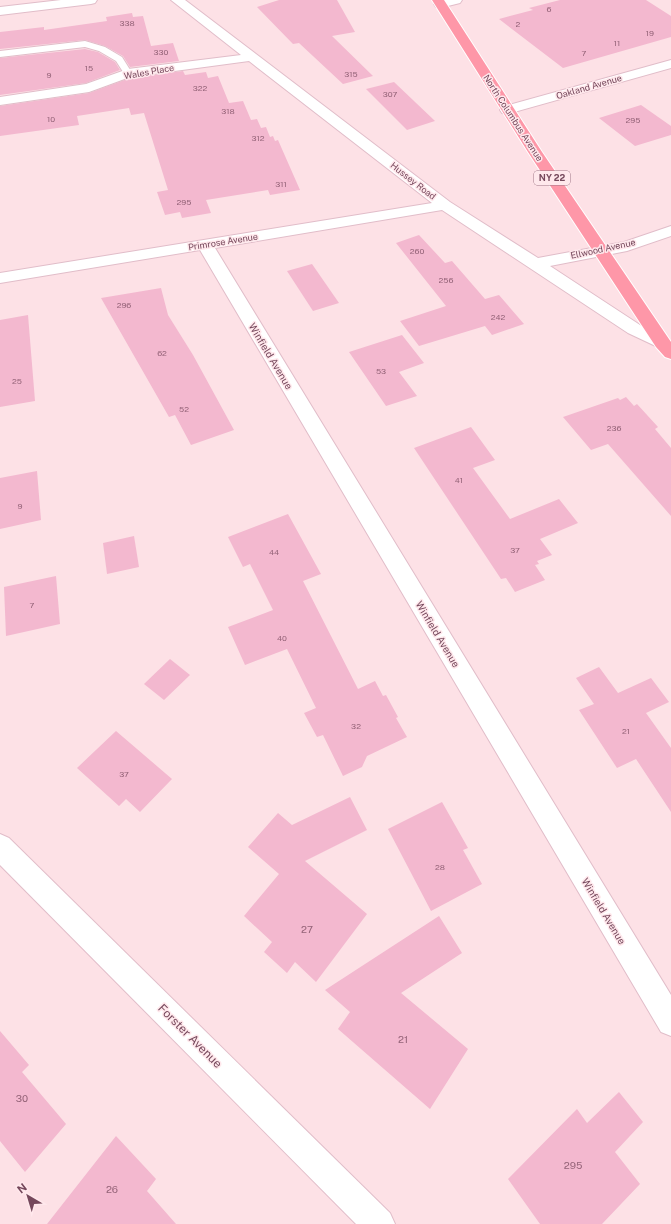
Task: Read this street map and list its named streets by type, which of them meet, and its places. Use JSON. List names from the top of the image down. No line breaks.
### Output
{"streets":{"main road":["North Columbus Avenue","NY 22"],"street":["Wales Place","Oakland Avenue","Hussey Road","Primrose Avenue","Ellwood Avenue","Winfield Avenue","Forster Avenue"]},"crossings":[["Wales Place","Hussey Road"],["Oakland Avenue","North Columbus Avenue"],["North Columbus Avenue","Hussey Road"],["North Columbus Avenue","Ellwood Avenue"],["Hussey Road","Primrose Avenue"],["Hussey Road","Ellwood Avenue"],["Primrose Avenue","Winfield Avenue"]],"house_numbers":["6","338","2","19","11","330","7","15","315","9","322","307","318","10","295","312","311","295","260","256","296","242","62","53","25","52","236","41","9","37","44","7","40","32","21","37","28","27","21","30","295","26"],"north":"top left"}
